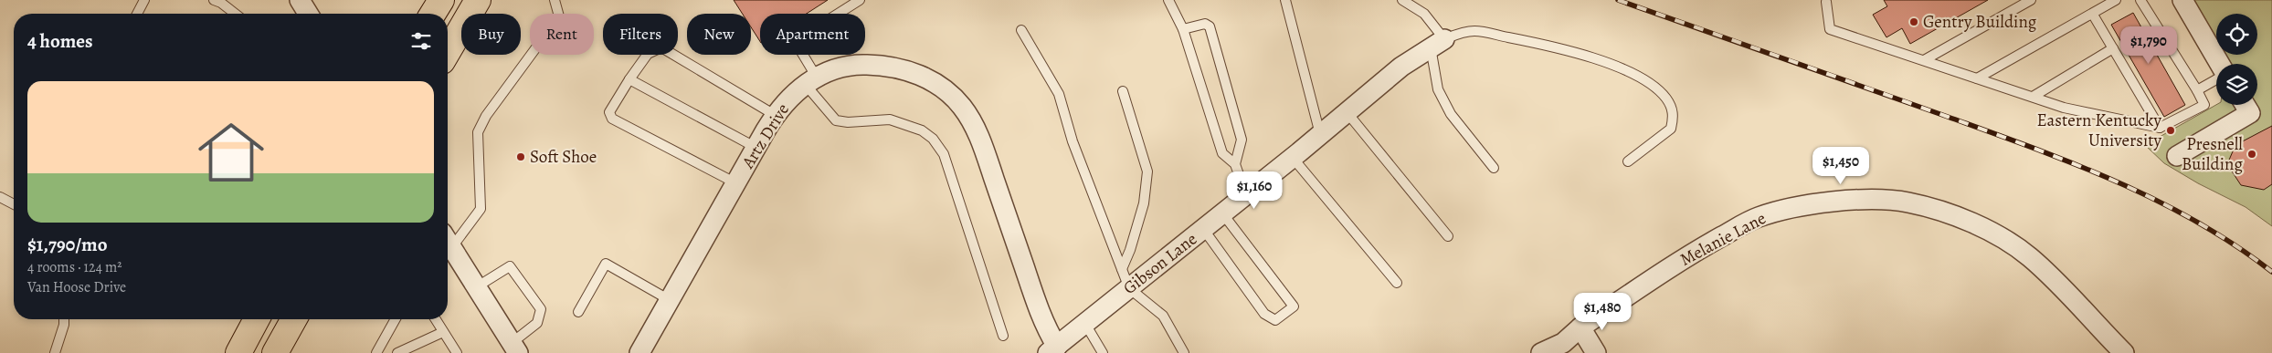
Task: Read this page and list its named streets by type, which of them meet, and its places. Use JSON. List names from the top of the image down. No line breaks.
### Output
{"streets":{"street":["Artz Drive","Melanie Lane","Gibson Lane"]},"crossings":[["Artz Drive","Gibson Lane"]],"places":["Gentry Building","Eastern Kentucky University","Presnell Building","Soft Shoe"],"page":{"chip":["Buy","Rent","Filters","New","Apartment"],"heading":"4 homes","price":["$1,790","$1,450","$1,160","$1,480"],"list":[{"name":"$1,790/mo","note":"4 rooms · 124 m² · Van Hoose Drive"}]}}
